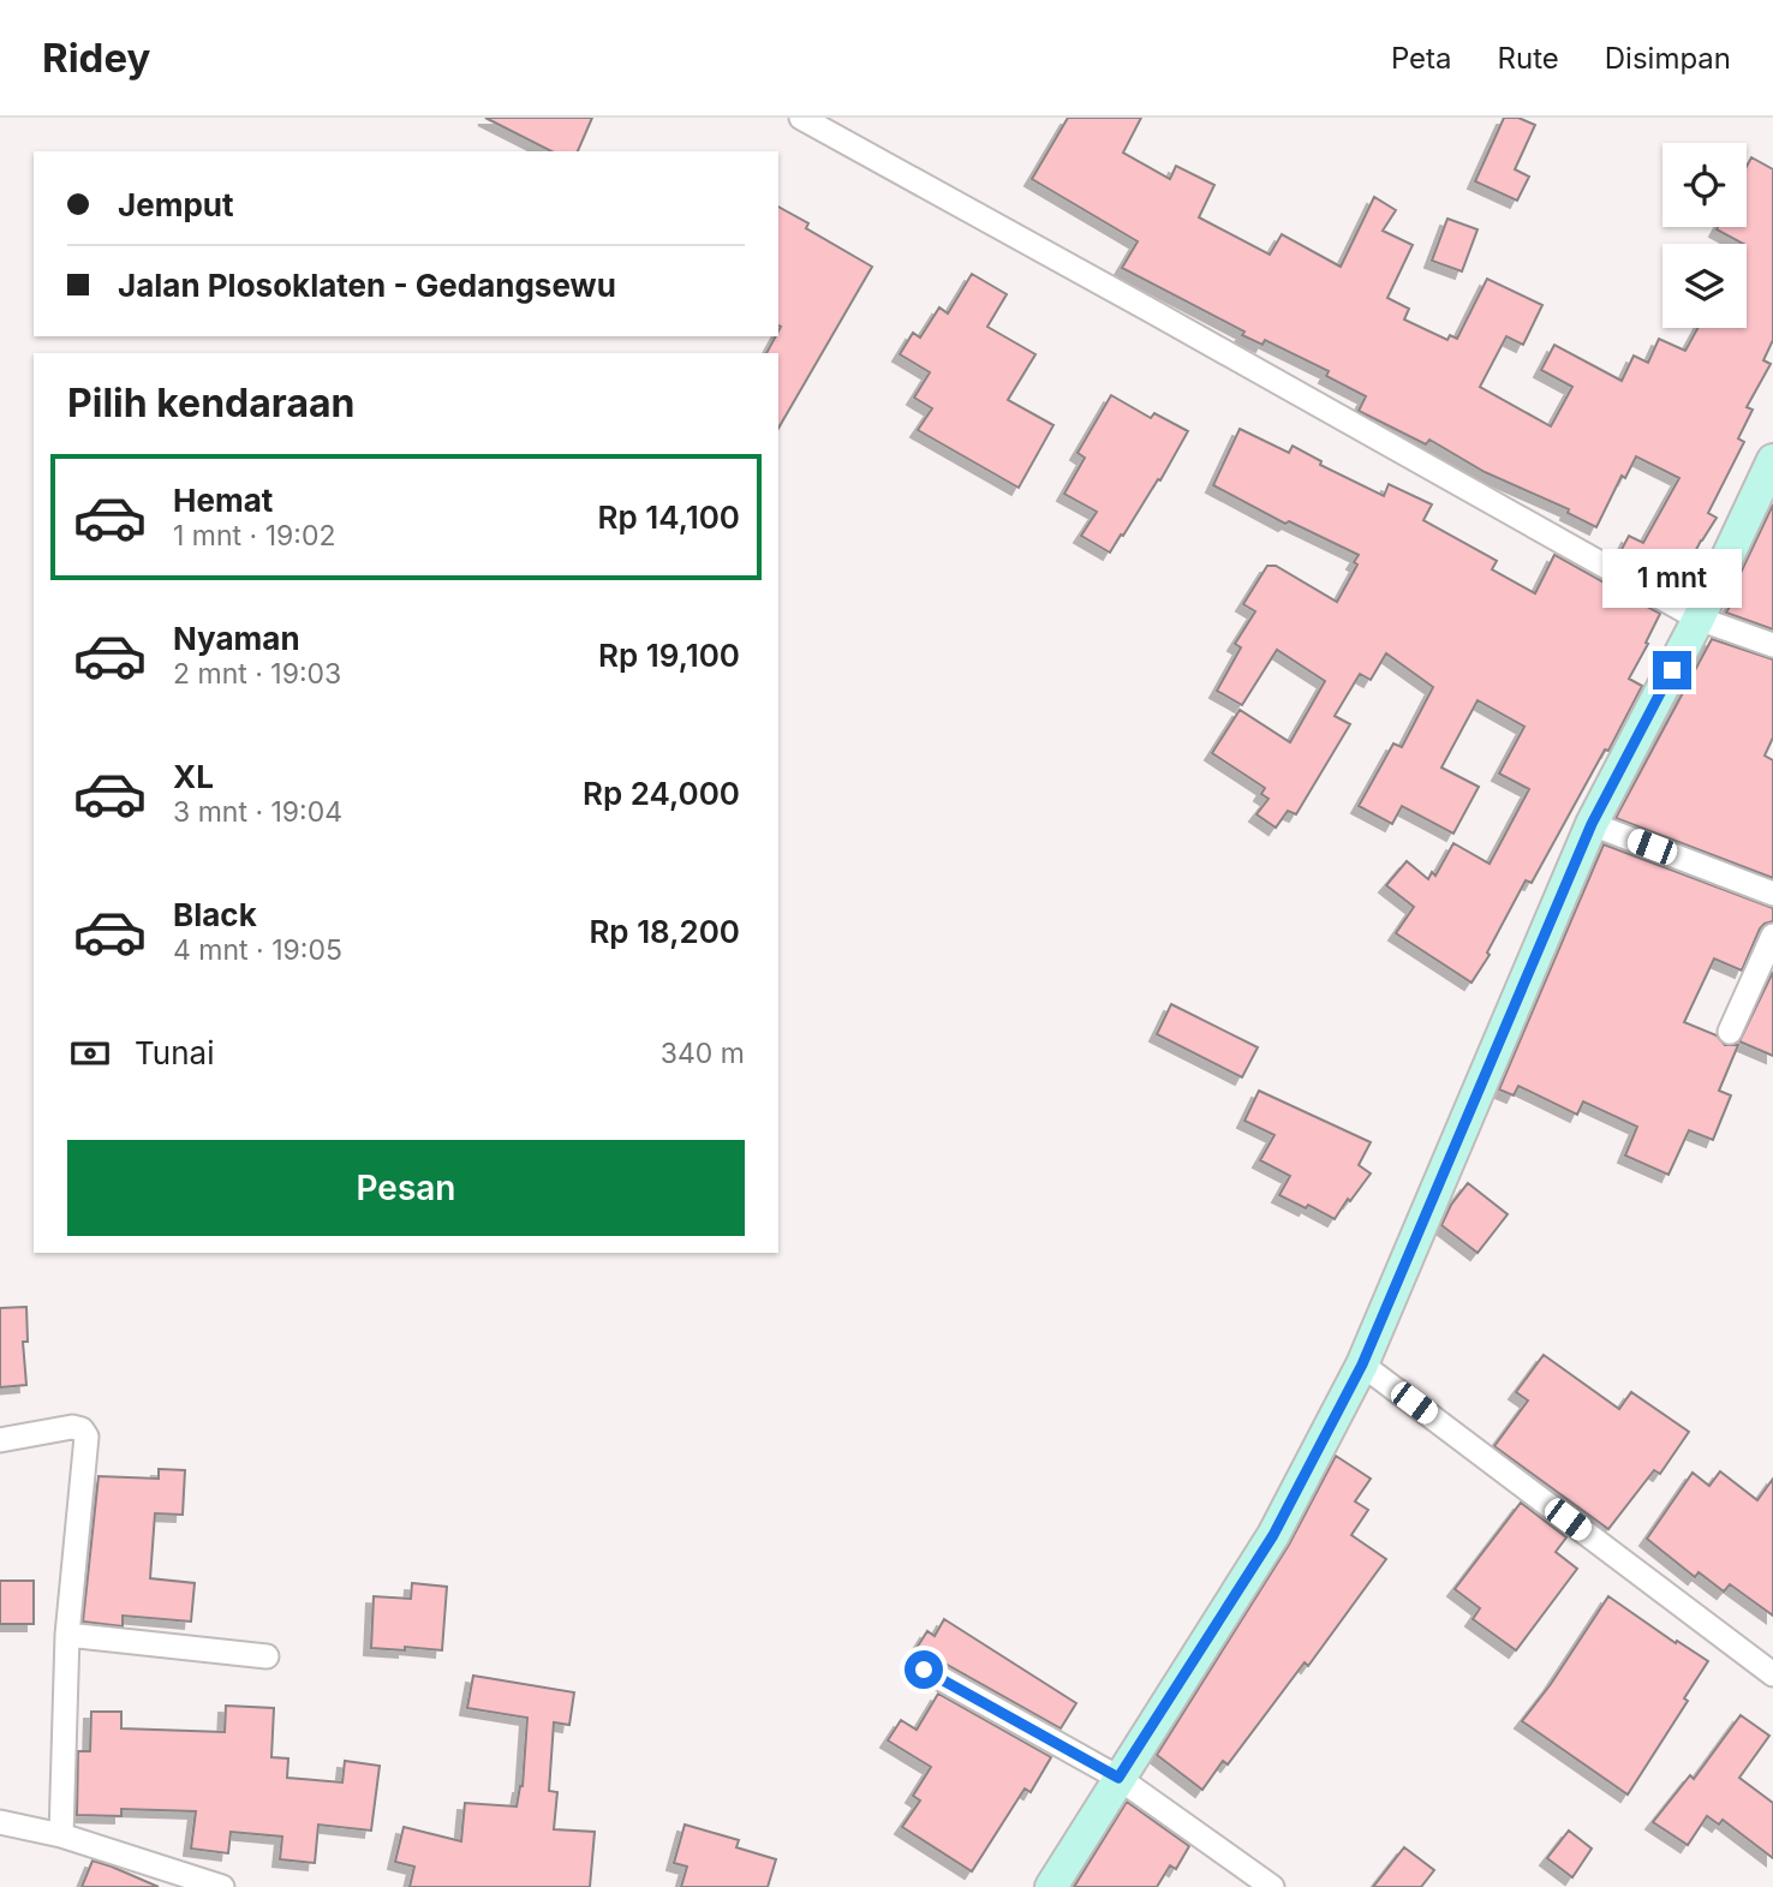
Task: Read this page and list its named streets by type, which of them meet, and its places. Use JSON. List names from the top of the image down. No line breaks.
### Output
{"page":{"header":"Ridey","nav":["Peta","Rute","Disimpan"],"banner":["Jemput","Jalan Plosoklaten - Gedangsewu"],"heading":"Pilih kendaraan","list":[{"name":"Hemat","note":"1 mnt · 19:02","value":"Rp 14,100"},{"name":"Nyaman","note":"2 mnt · 19:03","value":"Rp 19,100"},{"name":"XL","note":"3 mnt · 19:04","value":"Rp 24,000"},{"name":"Black","note":"4 mnt · 19:05","value":"Rp 18,200"}],"bubble":"1 mnt","pay":["Tunai","340 m"],"buttons":"Pesan"}}
